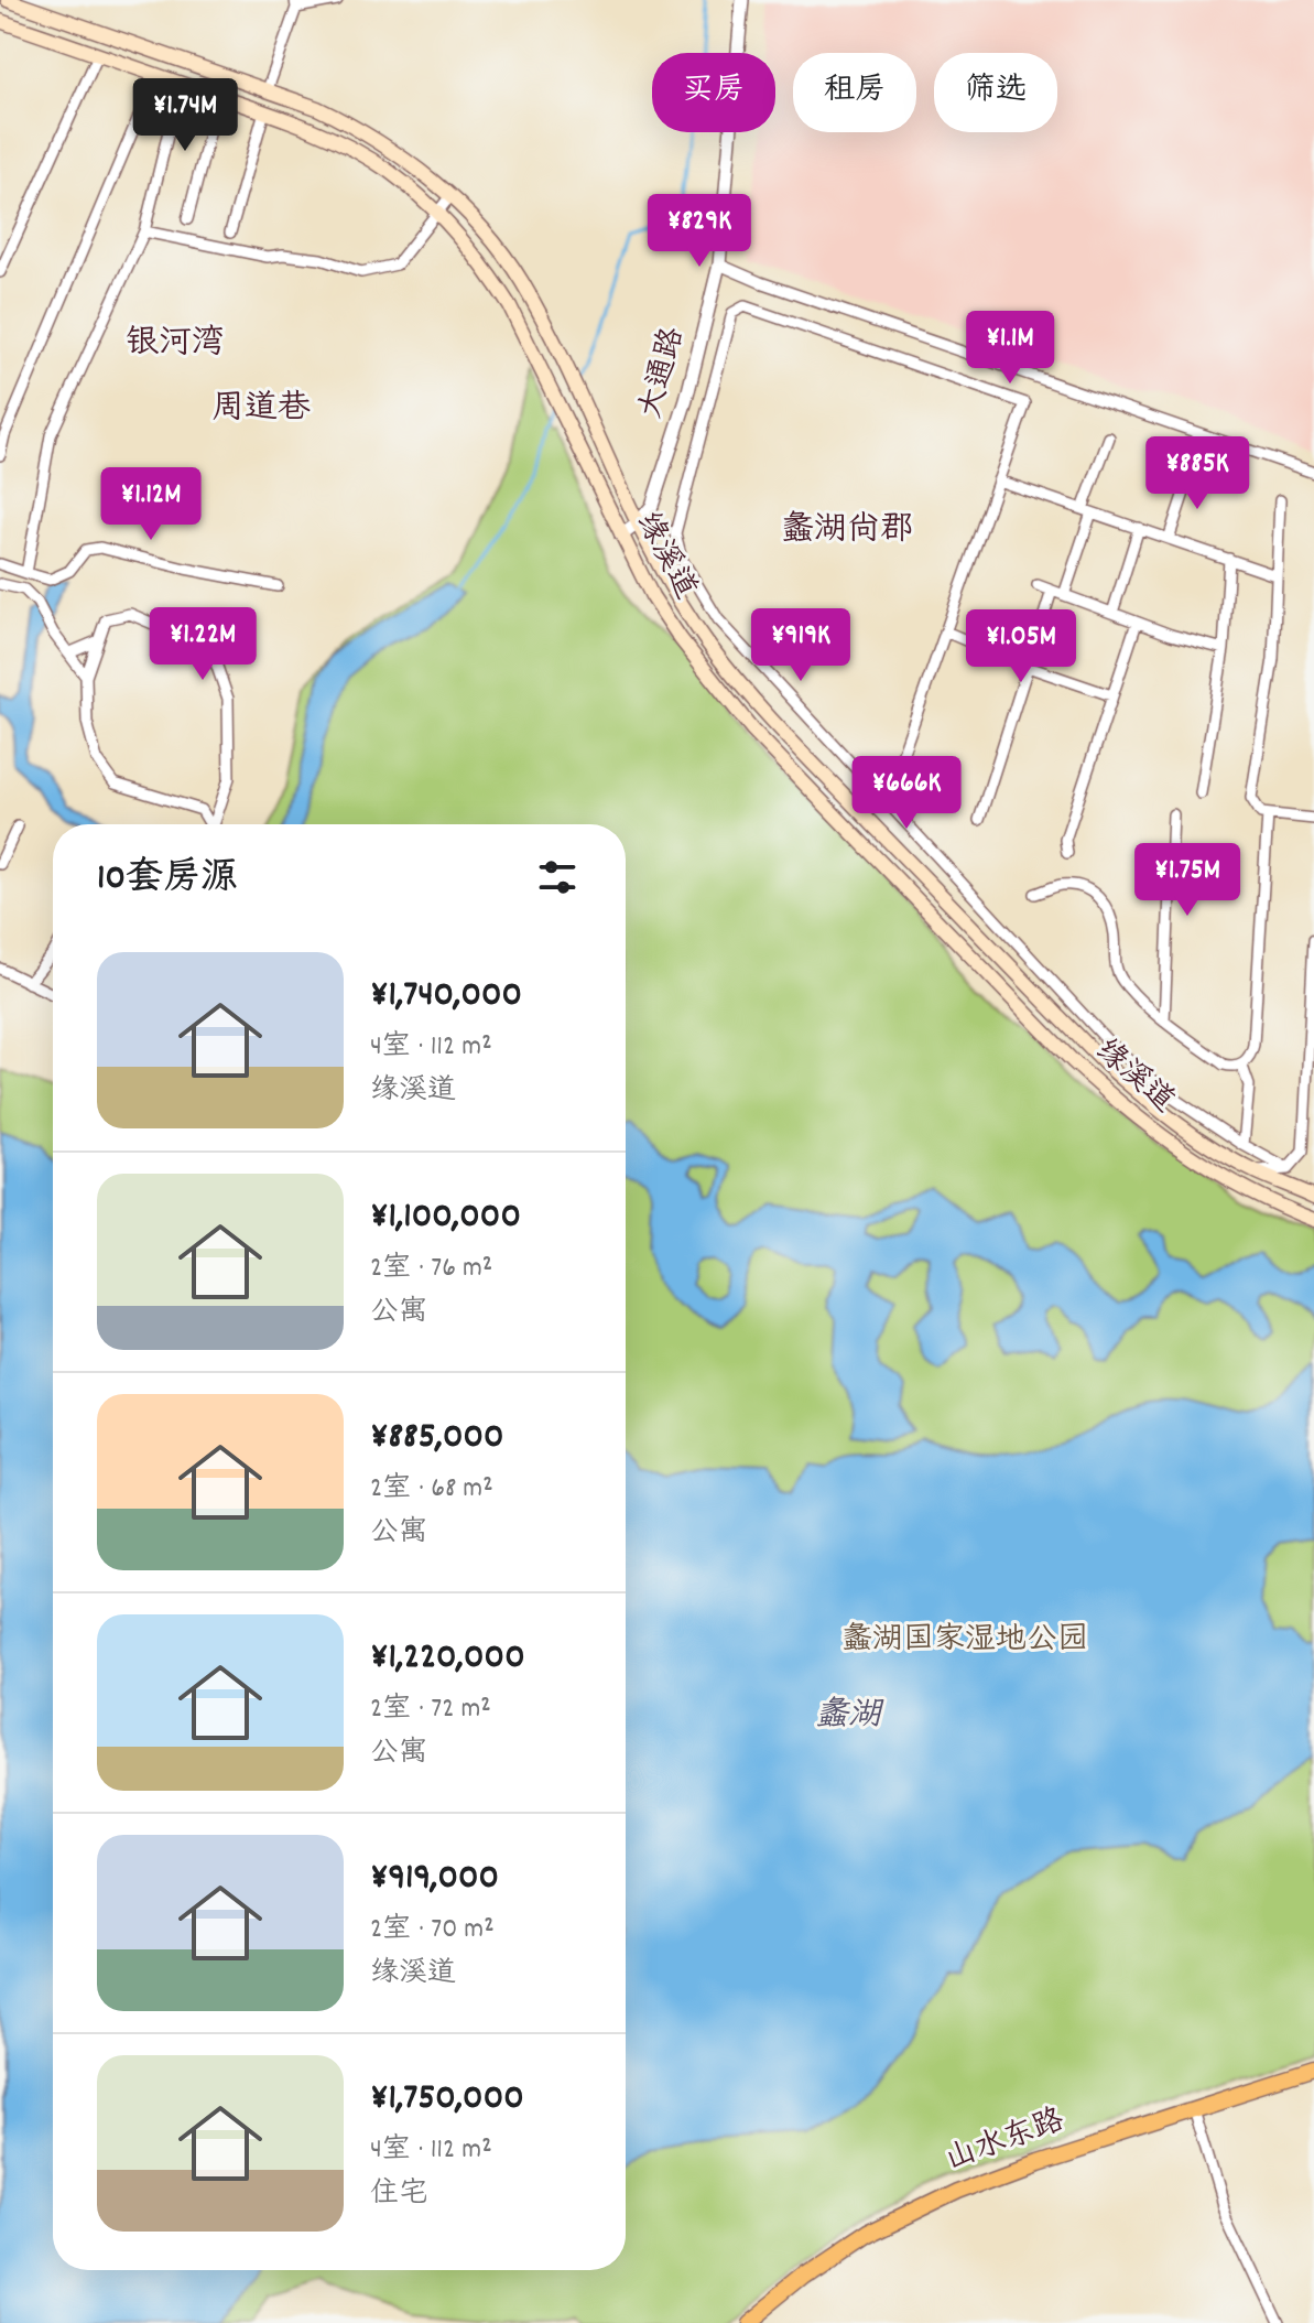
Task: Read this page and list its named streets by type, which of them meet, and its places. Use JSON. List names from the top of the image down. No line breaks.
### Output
{"streets":{"highway":["山水东路"],"main road":["缘溪道"],"street":["大通路"]},"crossings":[["大通路","缘溪道"]],"districts":["银河湾","周道巷","蠡湖尚郡"],"water":["蠡湖"],"parks":["蠡湖国家湿地公园"],"page":{"chip":["买房","租房","筛选"],"price":["¥1.74M","¥829K","¥1.1M","¥885K","¥1.12M","¥1.22M","¥919K","¥1.05M","¥666K","¥1.75M"],"heading":"10套房源","list":[{"name":"¥1,740,000","note":"4室 · 112 m² · 缘溪道"},{"name":"¥1,100,000","note":"2室 · 76 m² · 公寓"},{"name":"¥885,000","note":"2室 · 68 m² · 公寓"},{"name":"¥1,220,000","note":"2室 · 72 m² · 公寓"},{"name":"¥919,000","note":"2室 · 70 m² · 缘溪道"},{"name":"¥1,750,000","note":"4室 · 112 m² · 住宅"}]}}
